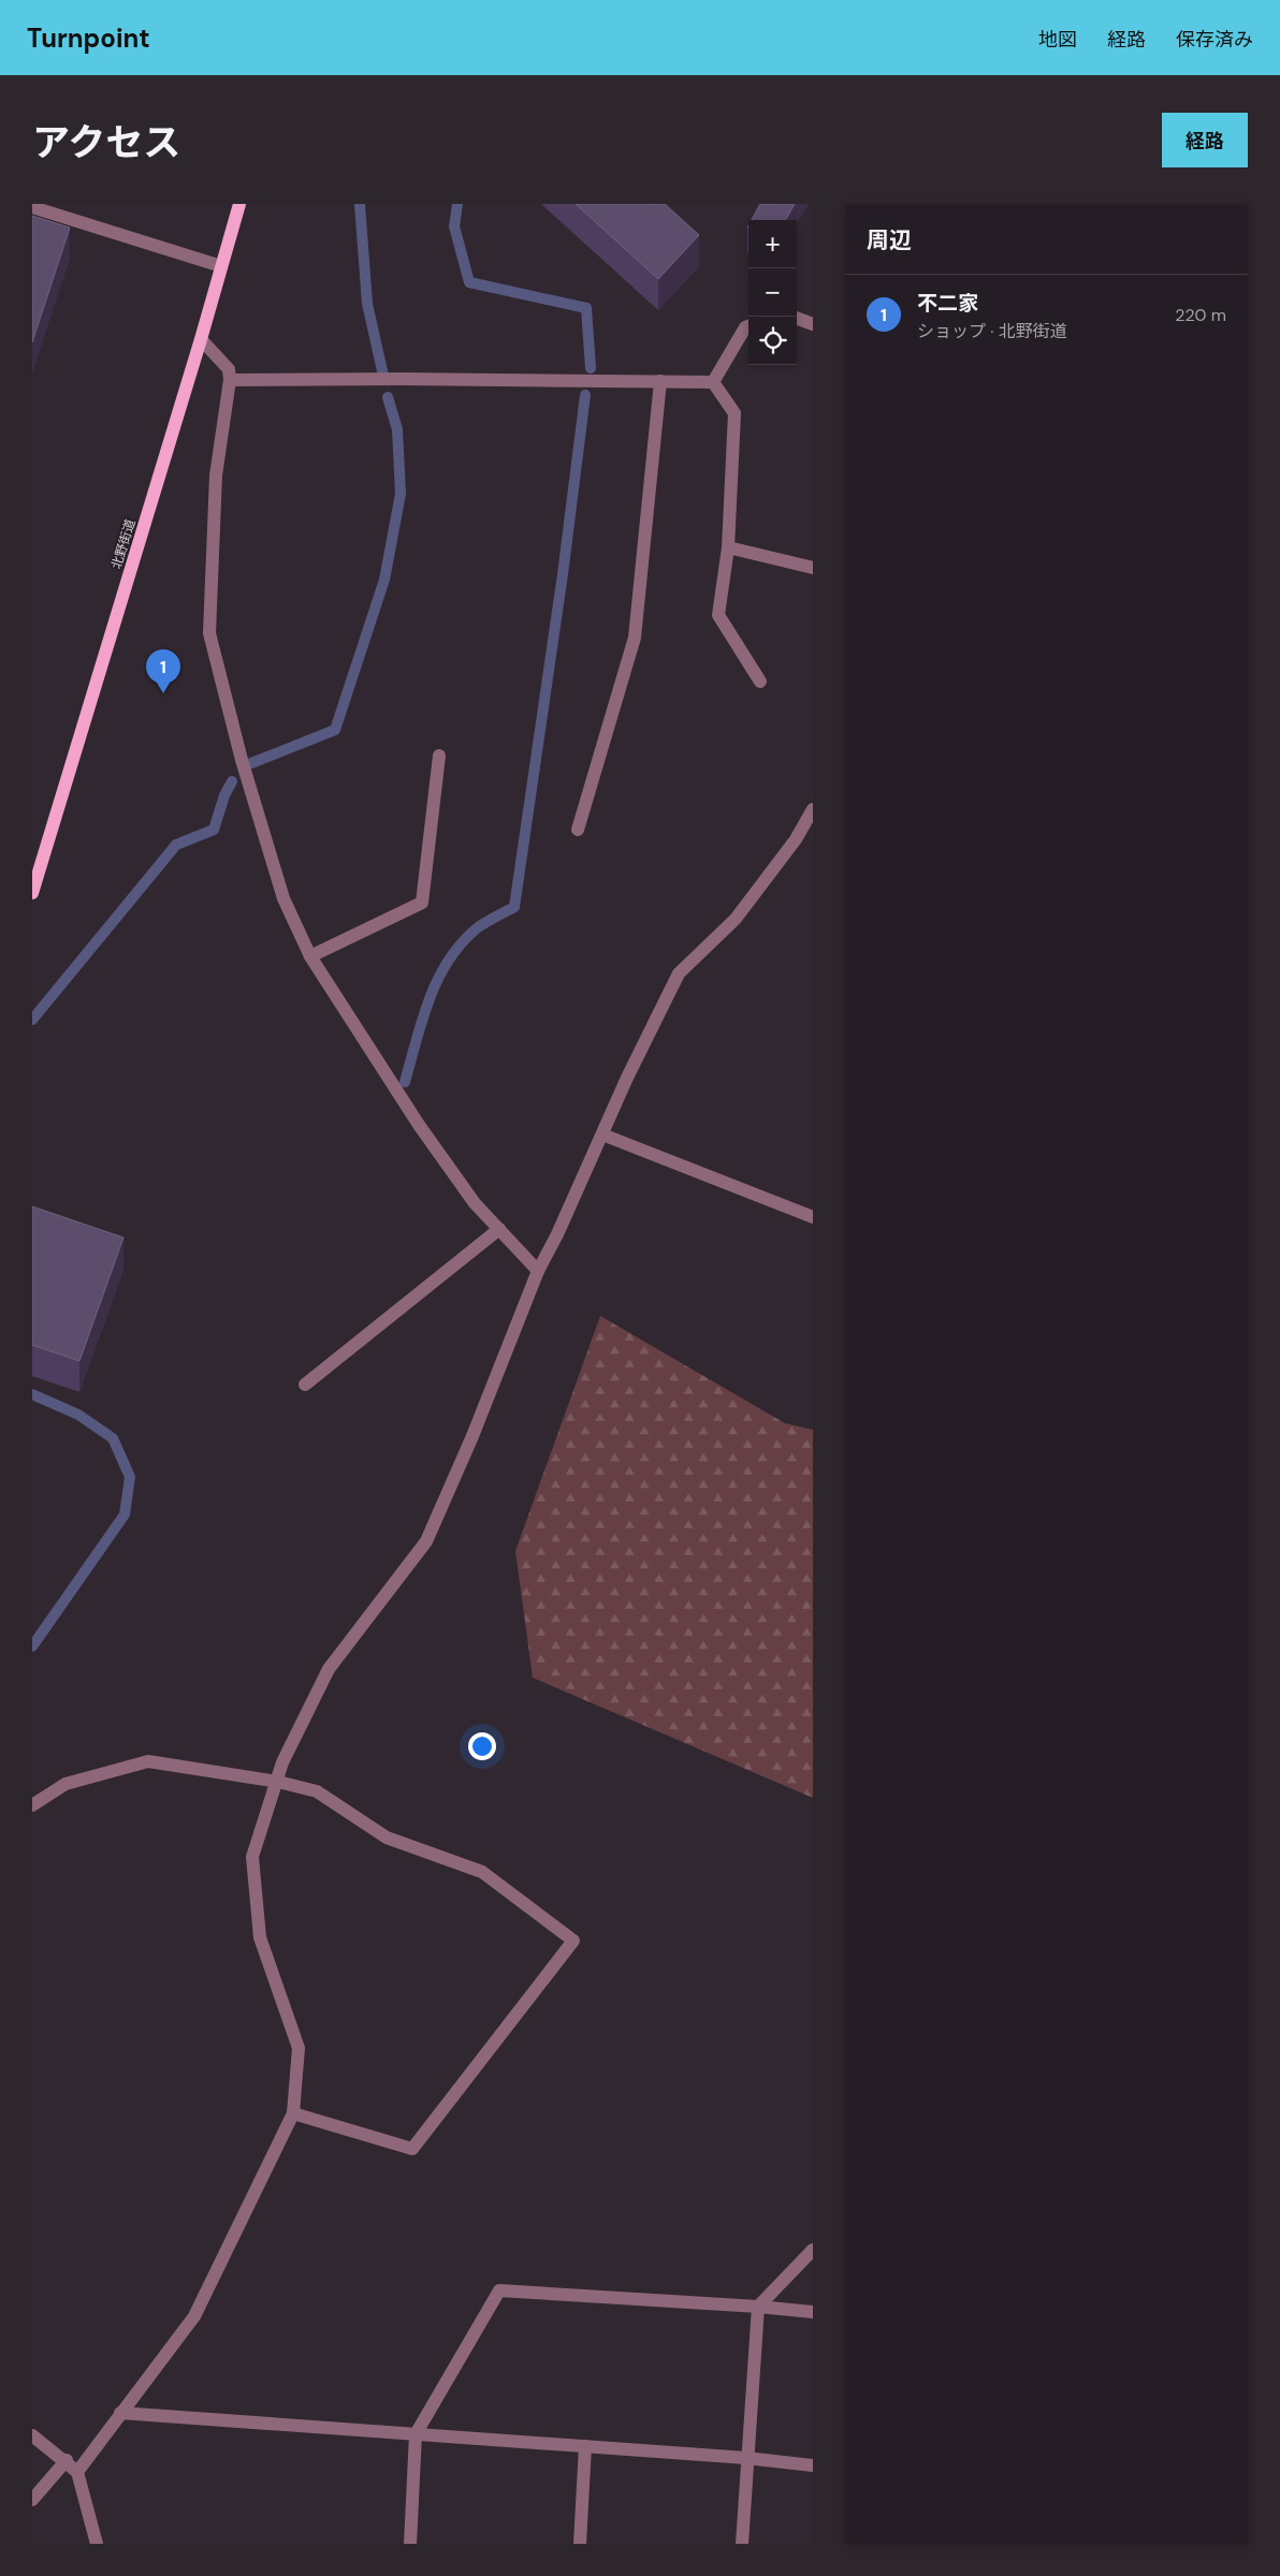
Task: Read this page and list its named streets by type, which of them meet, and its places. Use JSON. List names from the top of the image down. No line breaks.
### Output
{"streets":{"main road":["北野街道"]},"page":{"header":"Turnpoint","nav":["地図","経路","保存済み"],"title":"アクセス","buttons":"経路","heading":"周辺","map_buttons":["+","−"],"list":[{"mark":"1","name":"不二家","note":"ショップ · 北野街道","value":"220 m"}],"pins":"1"}}
